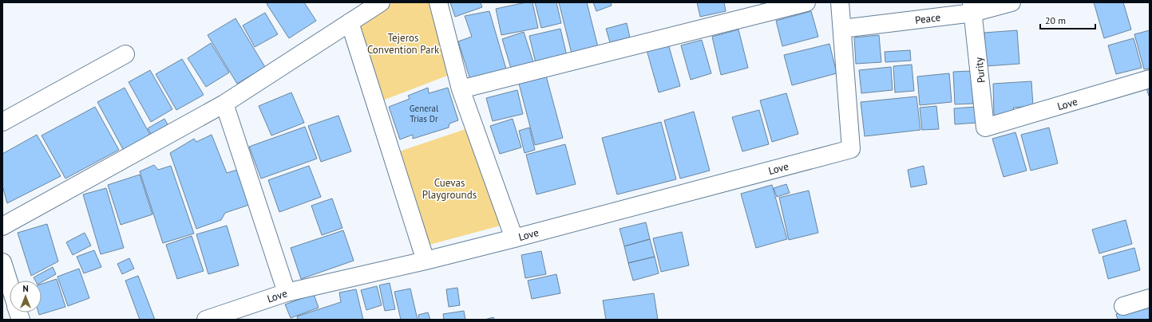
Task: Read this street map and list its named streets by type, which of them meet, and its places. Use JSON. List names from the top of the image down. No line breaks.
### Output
{"streets":{"street":["Peace","Purity","Love"]},"crossings":[["Peace","Purity"],["Peace","Love"],["Purity","Love"]],"parks":["Tejeros Convention Park","Cuevas Playgrounds"],"house_numbers":["General Trias Dr"],"scale_bar":"20 m","north":"top"}
